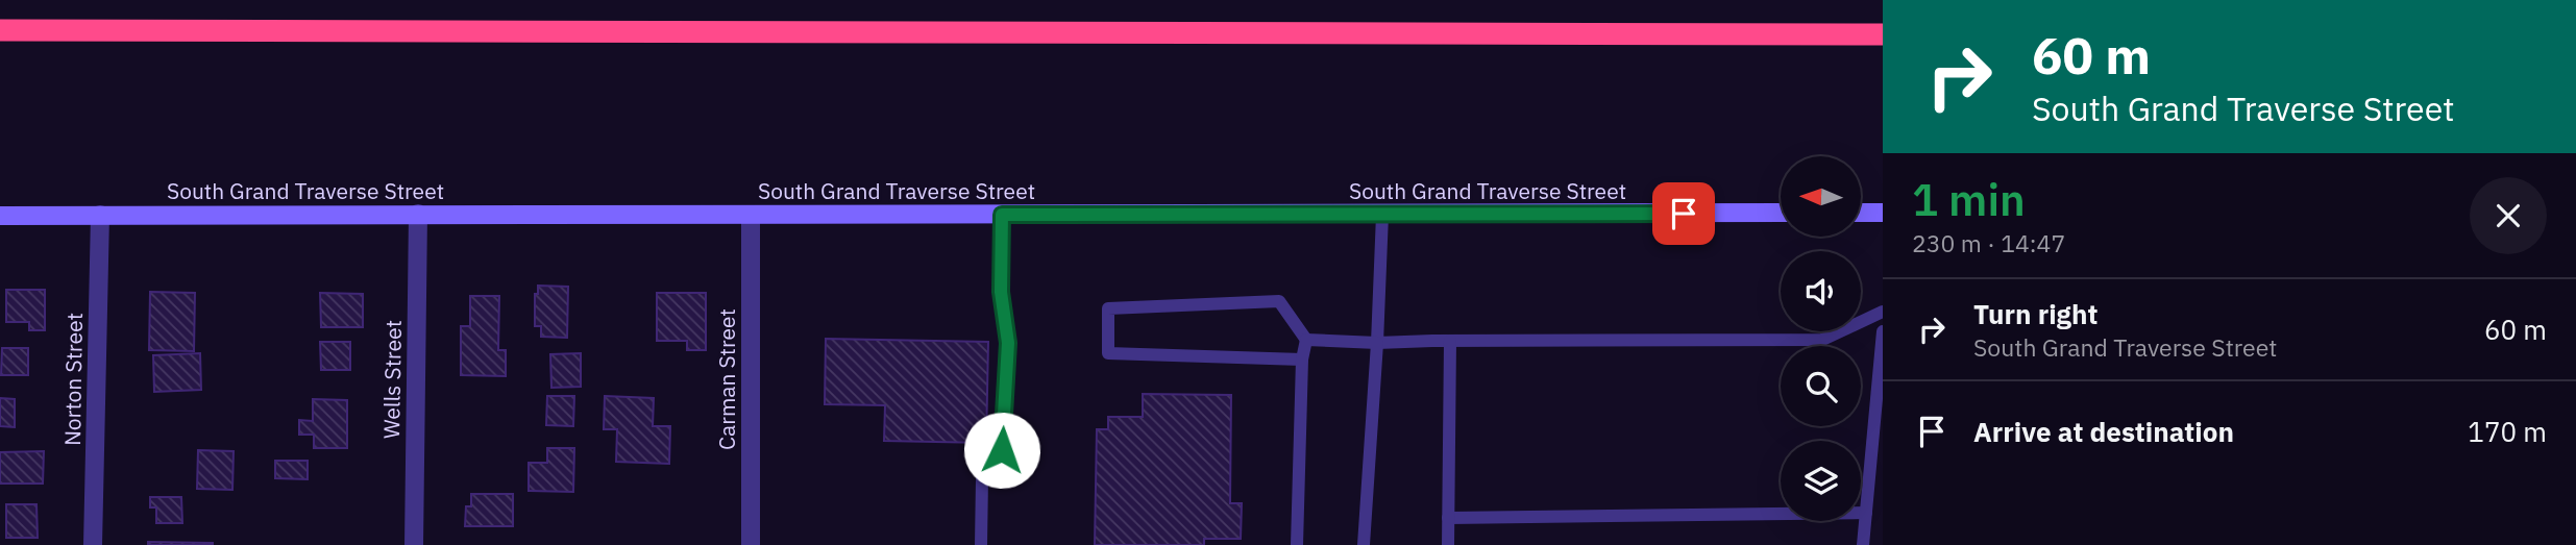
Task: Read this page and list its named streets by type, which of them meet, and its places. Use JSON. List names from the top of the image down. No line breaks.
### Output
{"streets":{"main road":["South Grand Traverse Street"],"street":["Norton Street","Wells Street","Carman Street"]},"crossings":[["South Grand Traverse Street","Norton Street"],["South Grand Traverse Street","Wells Street"],["South Grand Traverse Street","Carman Street"]],"north":"left","page":{"turn":["60 m","South Grand Traverse Street"],"heading":["1 min","230 m · 14:47"],"list":[{"name":"Turn right","note":"South Grand Traverse Street","value":"60 m"},{"name":"Arrive at destination","value":"170 m"}]}}
